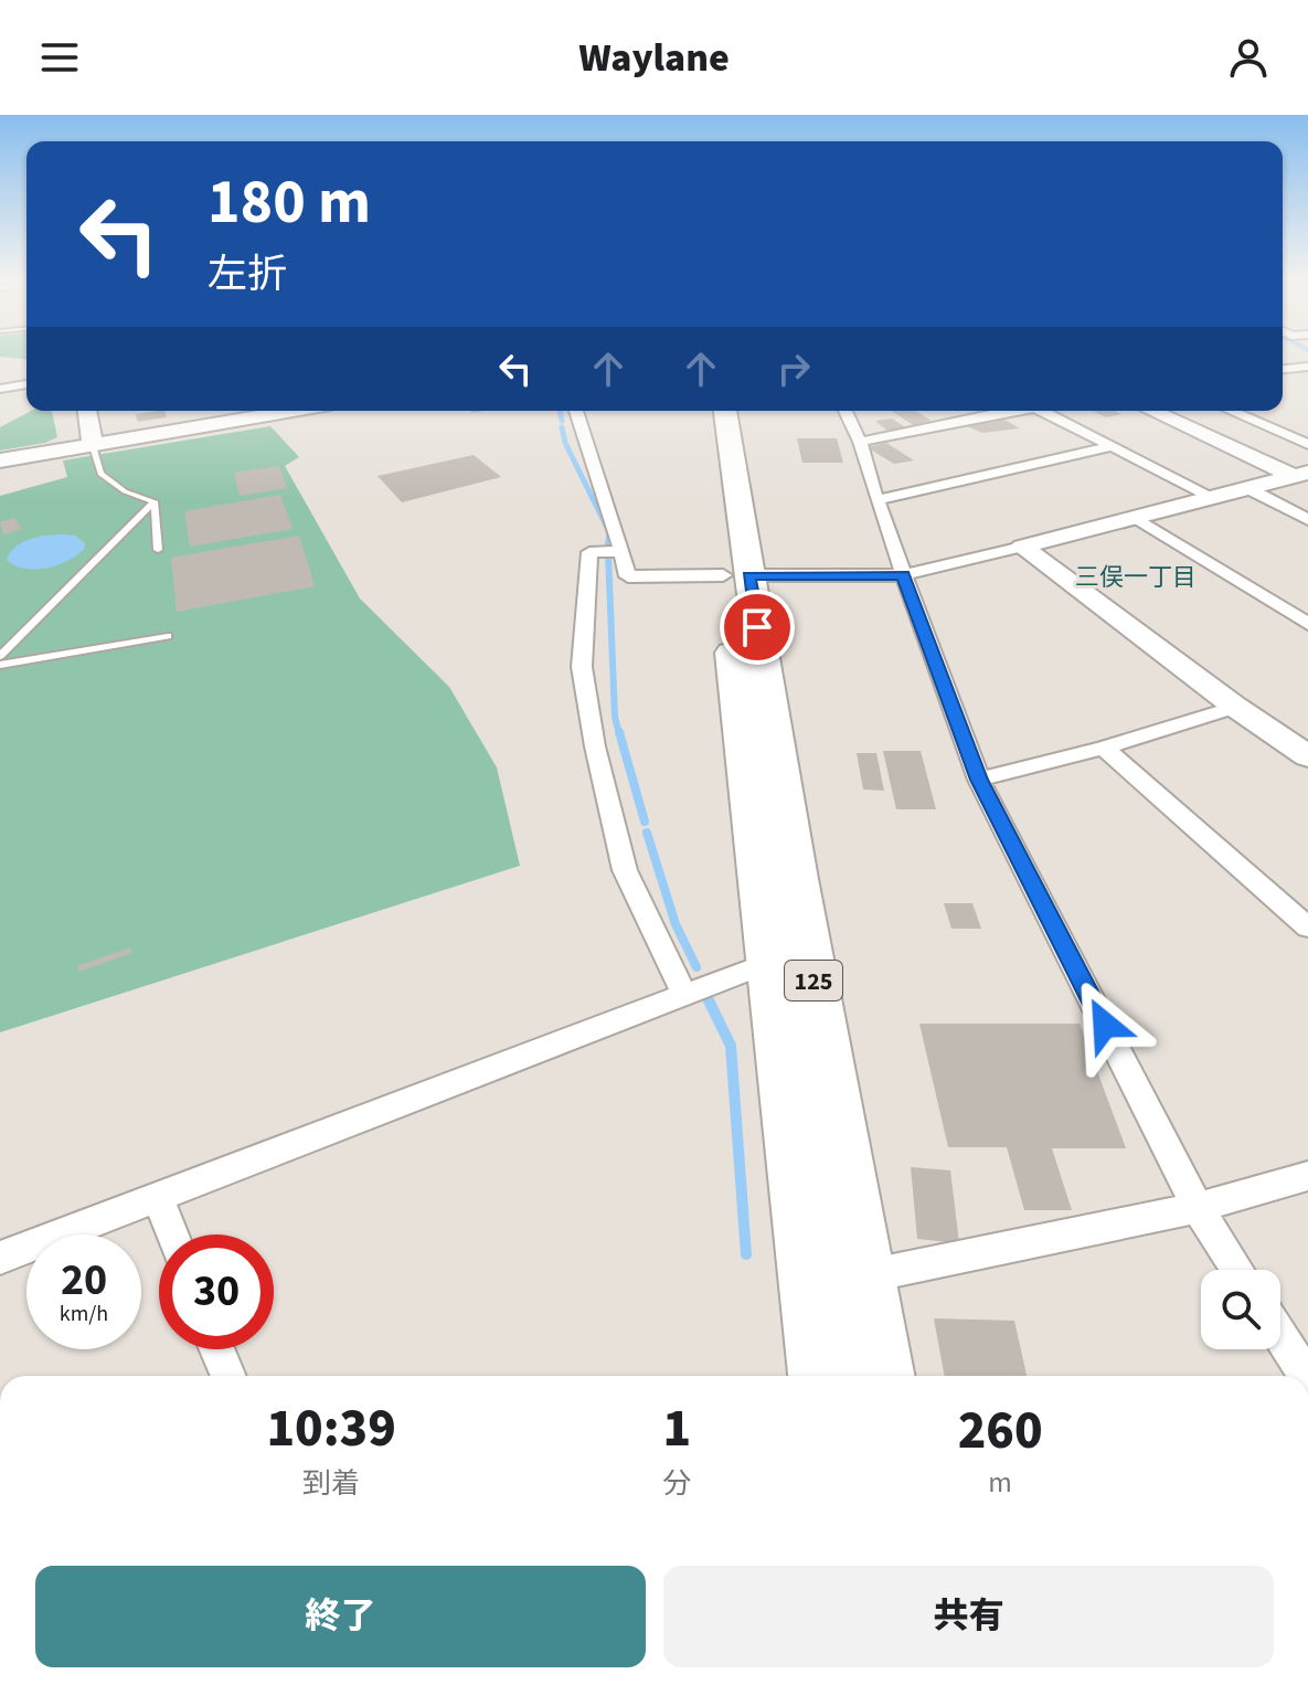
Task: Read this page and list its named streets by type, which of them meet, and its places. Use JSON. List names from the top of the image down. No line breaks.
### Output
{"streets":{"highway":["125"]},"districts":["三俣一丁目"],"page":{"header":"Waylane","turn":["180 m","左折"],"speed":"20 km/h","limit":"30","eta":["10:39","到着","1","分","260","m"],"buttons":["終了","共有"]}}
